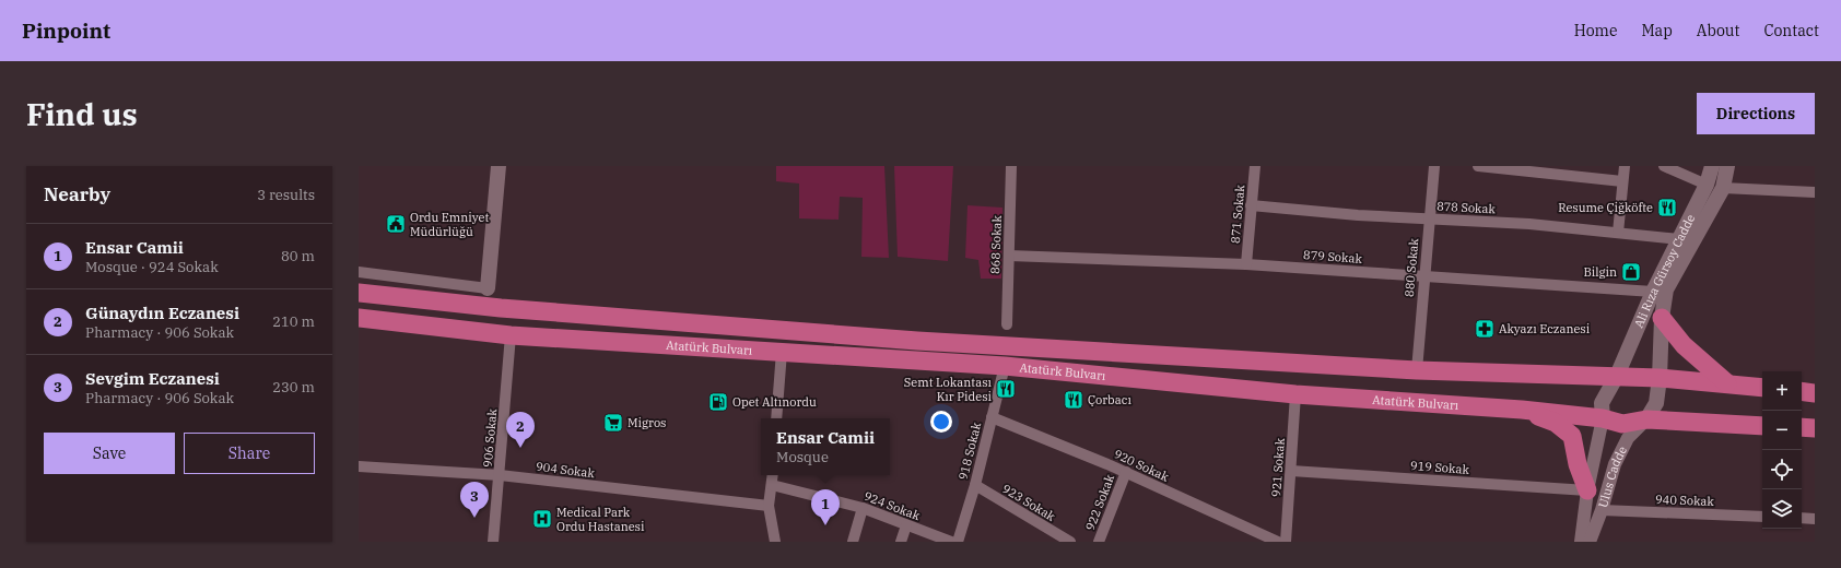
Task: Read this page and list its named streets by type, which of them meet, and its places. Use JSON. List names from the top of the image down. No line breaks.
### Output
{"streets":{"highway":["Atatürk Bulvarı"],"main road":["Ali Rıza Gürsoy Cadde"],"street":["878 Sokak","871 Sokak","868 Sokak","879 Sokak","880 Sokak","906 Sokak","918 Sokak","920 Sokak","921 Sokak","919 Sokak","904 Sokak","Ulus Cadde","940 Sokak","923 Sokak","922 Sokak","924 Sokak"]},"crossings":[["878 Sokak","871 Sokak"],["878 Sokak","880 Sokak"],["878 Sokak","Ali Rıza Gürsoy Cadde"],["871 Sokak","879 Sokak"],["868 Sokak","879 Sokak"],["879 Sokak","880 Sokak"],["879 Sokak","Ali Rıza Gürsoy Cadde"],["880 Sokak","Atatürk Bulvarı"],["Ali Rıza Gürsoy Cadde","Atatürk Bulvarı"],["Ali Rıza Gürsoy Cadde","Ulus Cadde"],["Atatürk Bulvarı","906 Sokak"],["Atatürk Bulvarı","918 Sokak"],["Atatürk Bulvarı","921 Sokak"],["Atatürk Bulvarı","Ulus Cadde"],["906 Sokak","904 Sokak"],["918 Sokak","920 Sokak"],["918 Sokak","923 Sokak"],["920 Sokak","922 Sokak"],["921 Sokak","919 Sokak"],["919 Sokak","Ulus Cadde"],["Ulus Cadde","940 Sokak"]],"places":{"restaurant":["Resume Çiğköfte","Semt Lokantası Kır Pidesi","Çorbacı"],"public building":["Ordu Emniyet Müdürlüğü"],"shop":["Bilgin"],"pharmacy":["Akyazı Eczanesi"],"fuel station":["Opet Altınordu"],"supermarket":["Migros"],"hospital":["Medical Park Ordu Hastanesi"]},"page":{"header":"Pinpoint","nav":["Home","Map","About","Contact"],"buttons":["Directions",["Save","Share"]],"title":"Find us","heading":["Nearby","3 results"],"list":[{"mark":"1","name":"Ensar Camii","note":"Mosque · 924 Sokak","value":"80 m"},{"mark":"2","name":"Günaydın Eczanesi","note":"Pharmacy · 906 Sokak","value":"210 m"},{"mark":"3","name":"Sevgim Eczanesi","note":"Pharmacy · 906 Sokak","value":"230 m"}],"map_buttons":["+","−"],"pins":["2","3","1"],"popup":["Ensar Camii","Mosque"]}}
